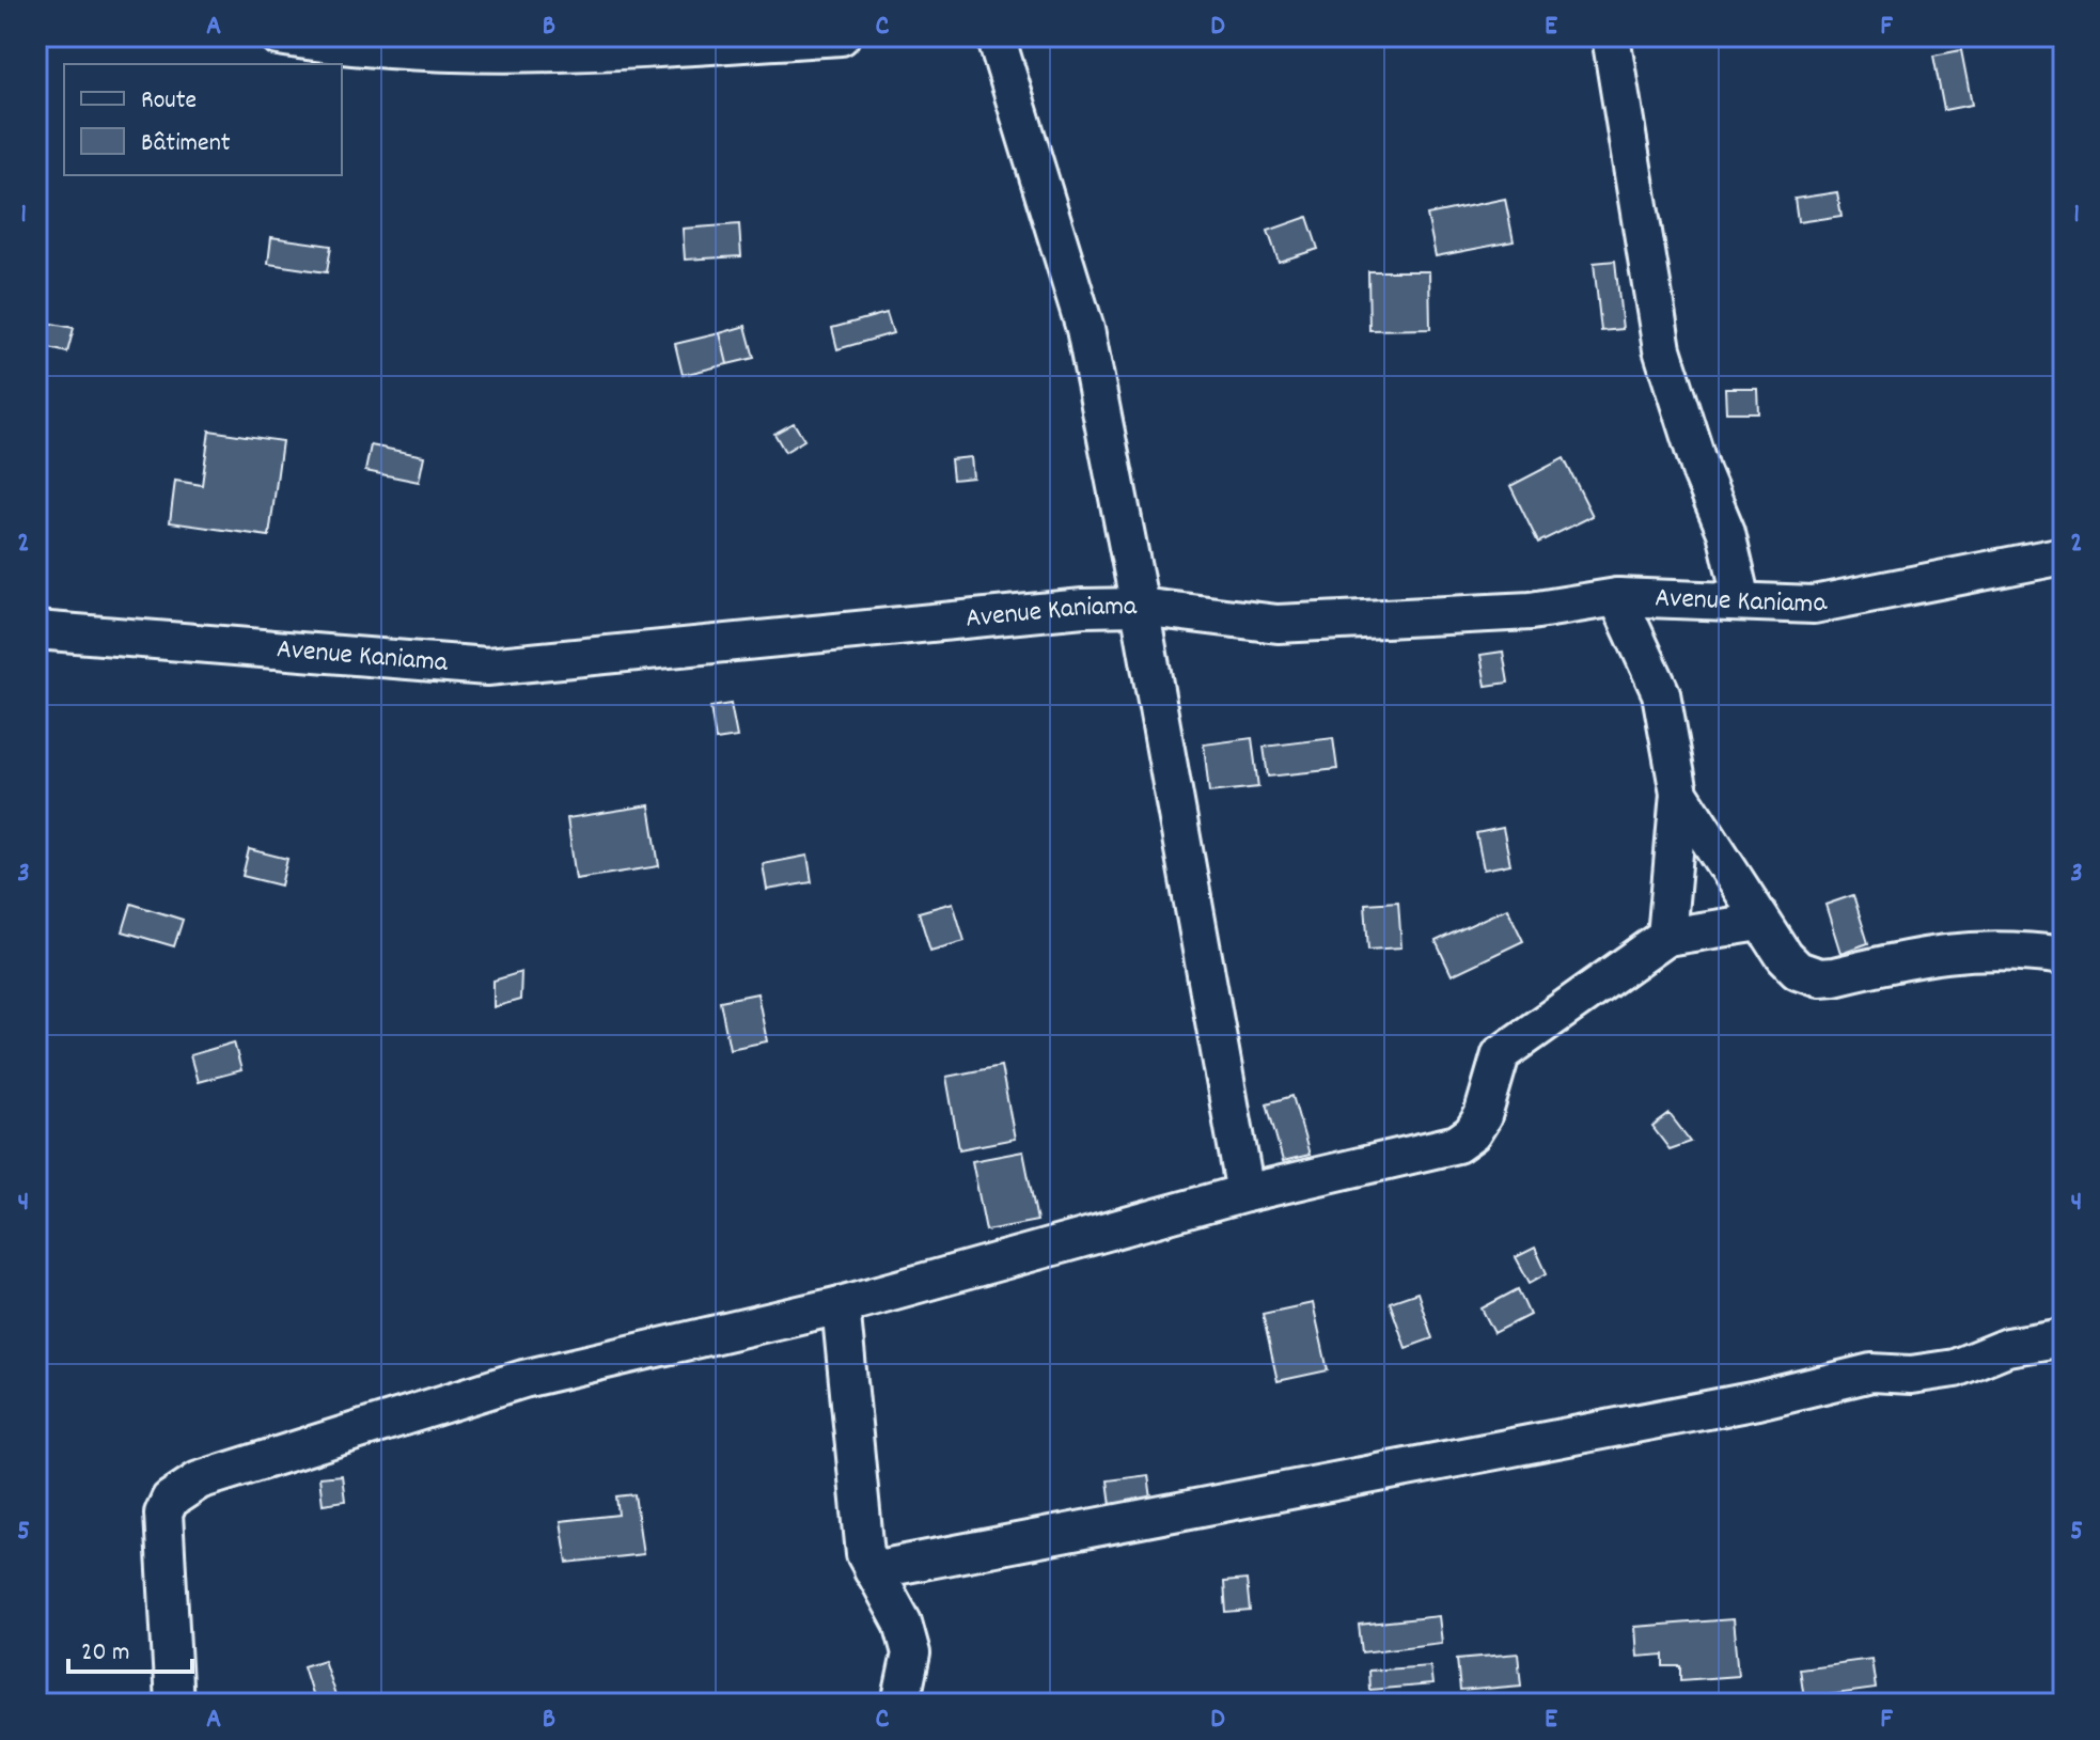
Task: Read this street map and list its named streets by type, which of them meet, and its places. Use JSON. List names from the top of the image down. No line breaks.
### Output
{"streets":{"street":["Avenue Kaniama"]},"legend":["Route","Bâtiment"],"scale_bar":"20 m","grid":{"columns":["A","B","C","D","E","F"],"rows":["1","2","3","4","5"]}}
